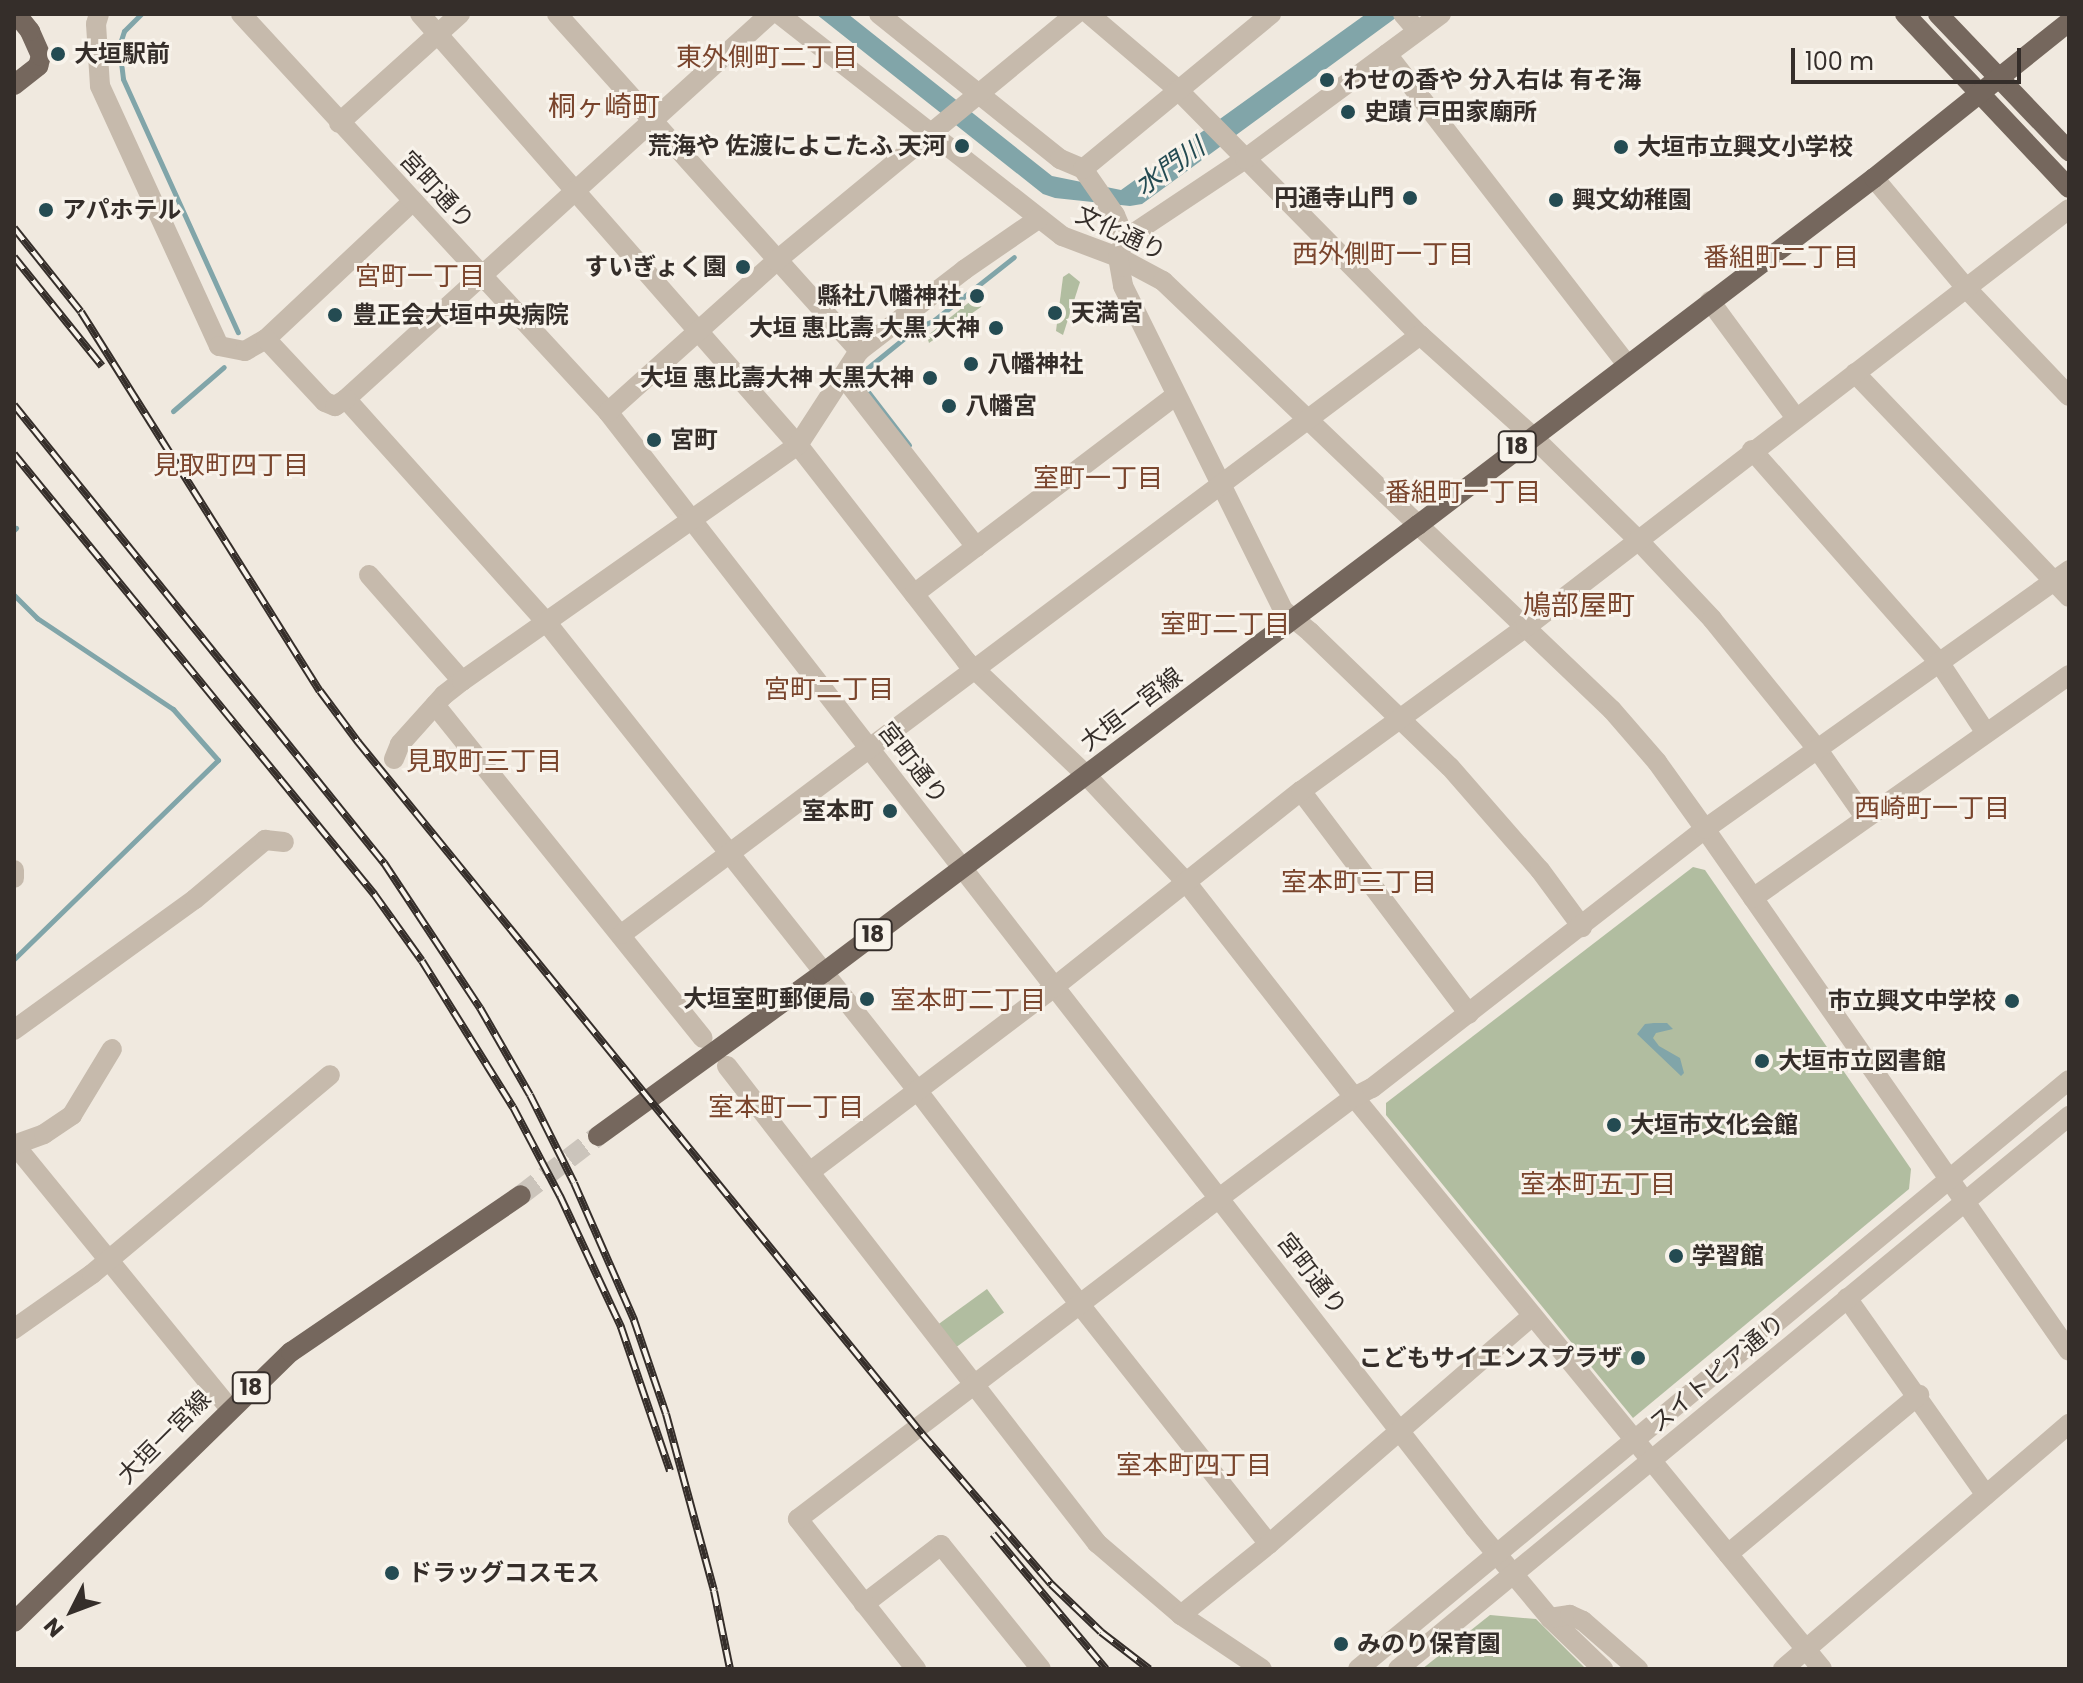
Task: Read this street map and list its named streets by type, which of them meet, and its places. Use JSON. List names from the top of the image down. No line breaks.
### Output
{"streets":{"main road":["18","大垣一宮線"],"street":["宮町通り","文化通り","スイトピア通り"]},"crossings":[["宮町通り","大垣一宮線"],["宮町通り","スイトピア通り"],["文化通り","大垣一宮線"],["文化通り","スイトピア通り"]],"districts":["東外側町二丁目","桐ヶ崎町","西外側町一丁目","番組町二丁目","宮町一丁目","見取町四丁目","室町一丁目","番組町一丁目","鳩部屋町","室町二丁目","宮町二丁目","見取町三丁目","西崎町一丁目","室本町三丁目","室本町二丁目","室本町一丁目","室本町五丁目","室本町四丁目"],"water":["水門川"],"places":["大垣駅前","わせの香や 分入右は 有そ海","史蹟 戸田家廟所","荒海や 佐渡によこたふ 天河","大垣市立興文小学校","円通寺山門","興文幼稚園","アパホテル","すいぎょく園","縣社八幡神社","天満宮","豊正会大垣中央病院","大垣 惠比壽 大黒 大神","八幡神社","大垣 惠比壽大神 大黒大神","八幡宮","宮町","室本町","大垣室町郵便局","市立興文中学校","大垣市立図書館","大垣市文化会館","学習館","こどもサイエンスプラザ","ドラッグコスモス","みのり保育園"],"scale_bar":"100 m","north":"bottom left"}
